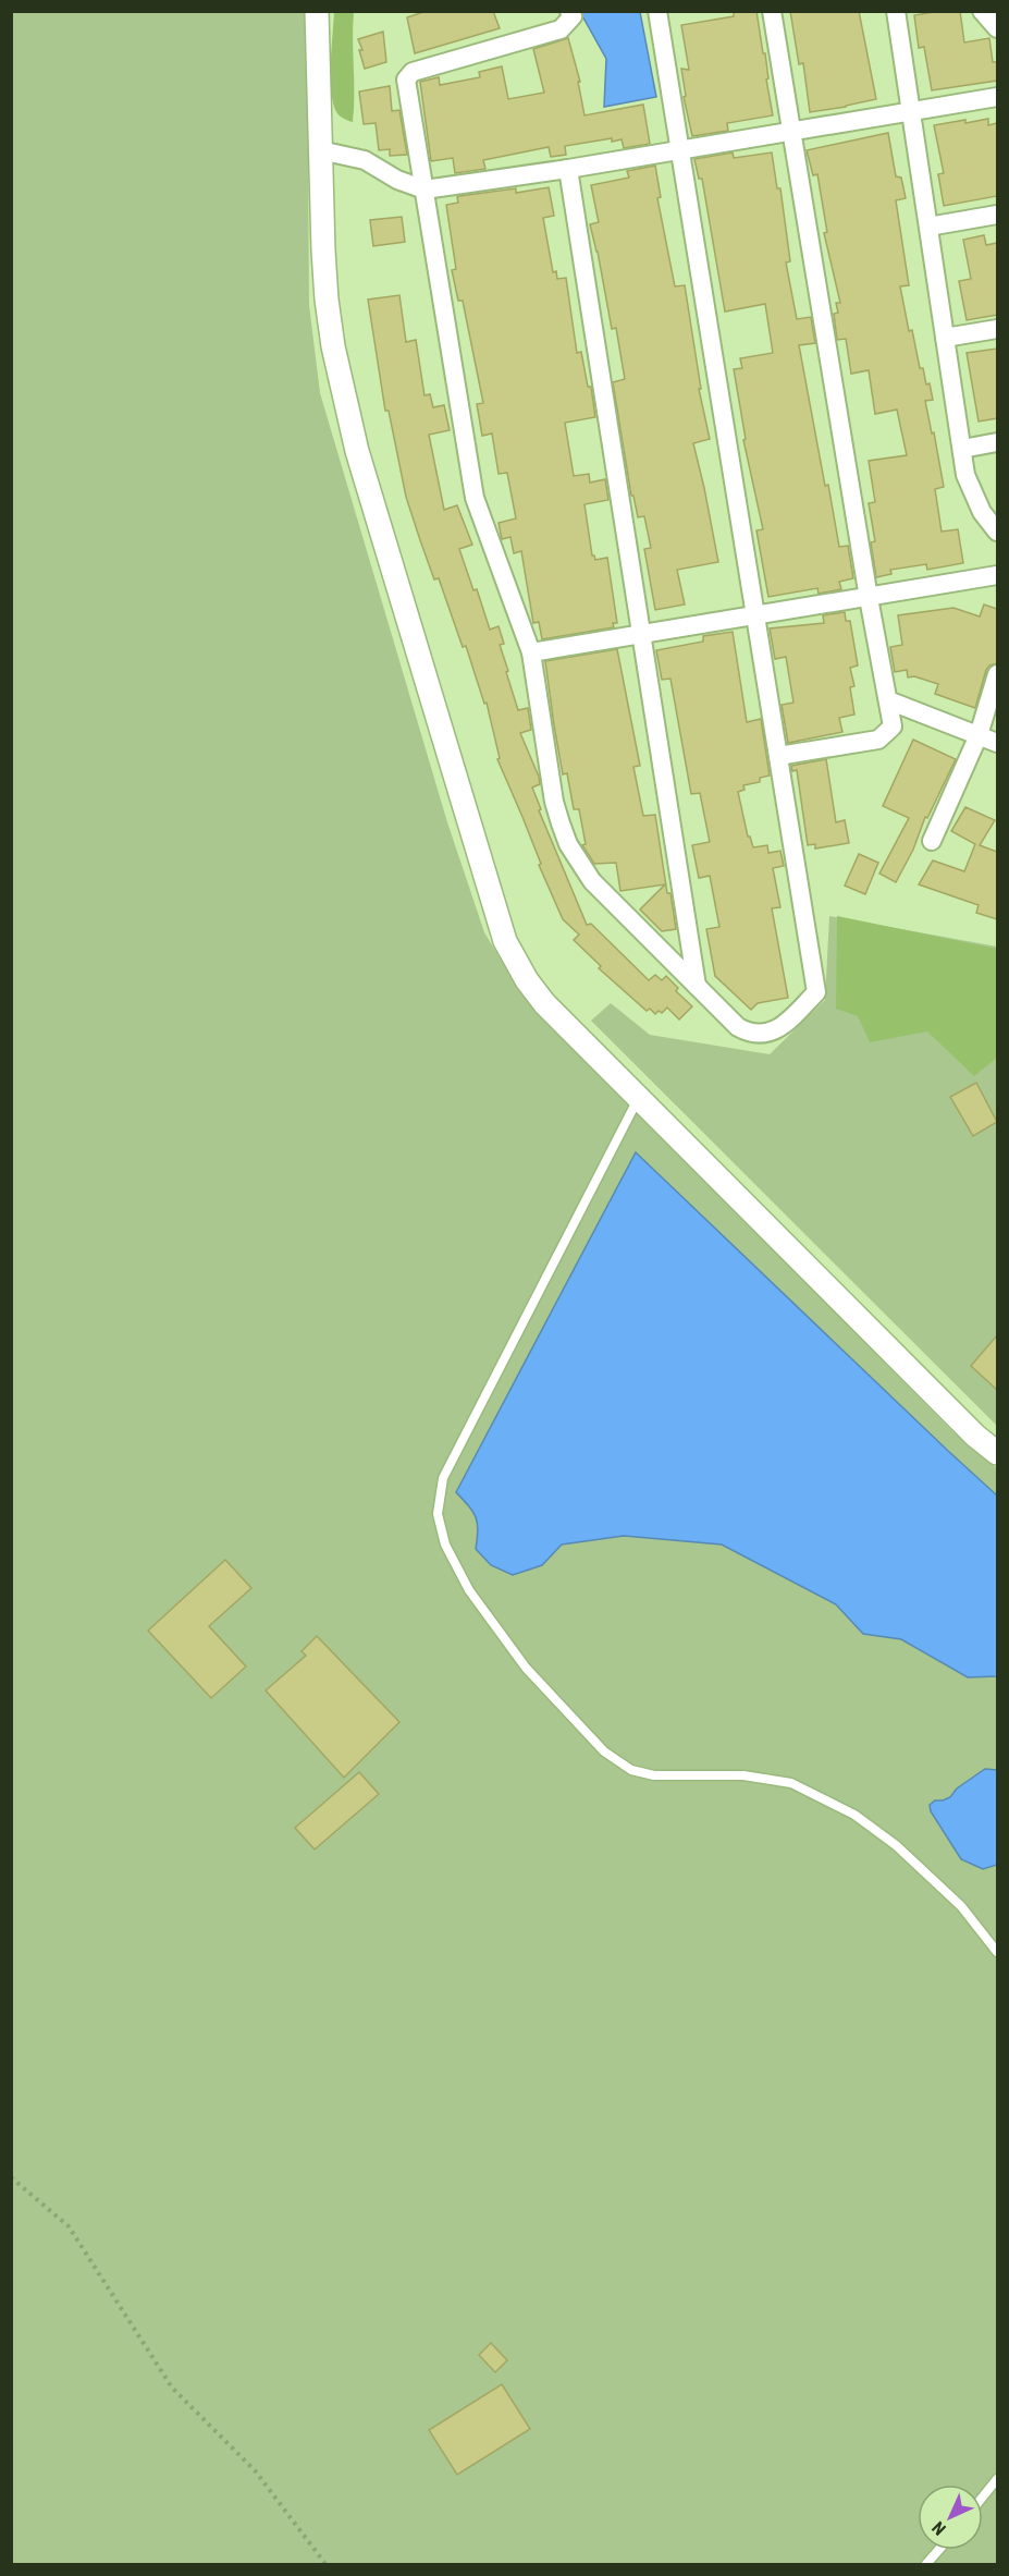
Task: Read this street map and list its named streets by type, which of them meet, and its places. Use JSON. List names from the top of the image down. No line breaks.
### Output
{"north":"bottom left"}
